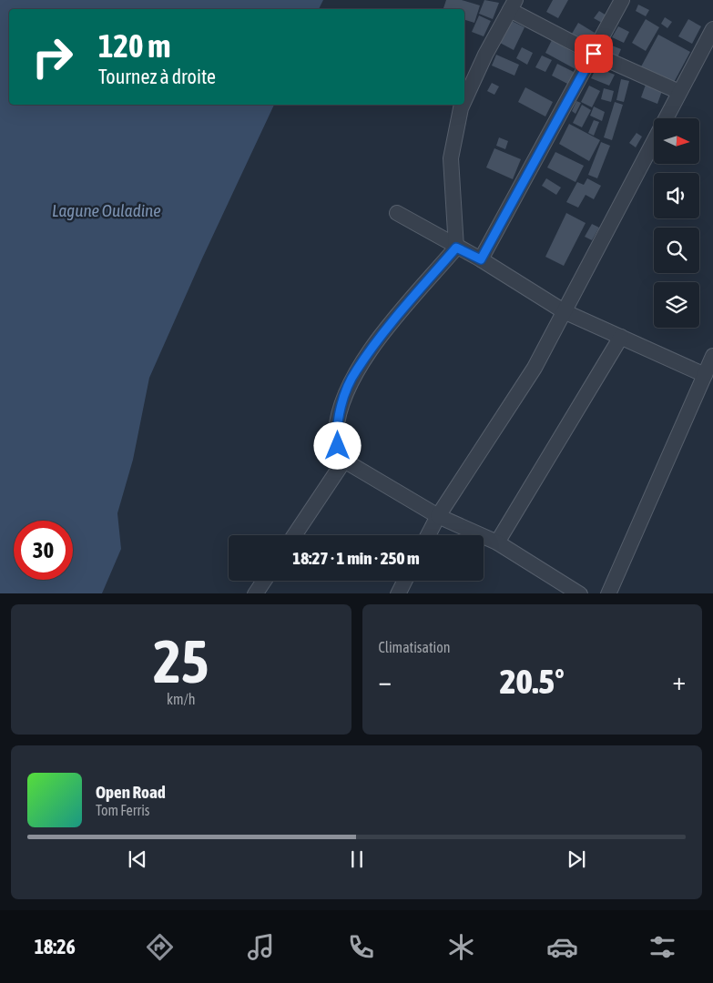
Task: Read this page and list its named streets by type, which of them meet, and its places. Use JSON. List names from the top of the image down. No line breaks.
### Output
{"water":["Lagune Ouladine"],"north":"right","page":{"turn":["120 m","Tournez à droite"],"limit":"30","trip":"18:27 · 1 min · 250 m","tile":[["25","km/h"],"Climatisation"],"heat":["−","20.5°","+"],"song":["Open Road","Tom Ferris"],"tabs":"18:26"}}
